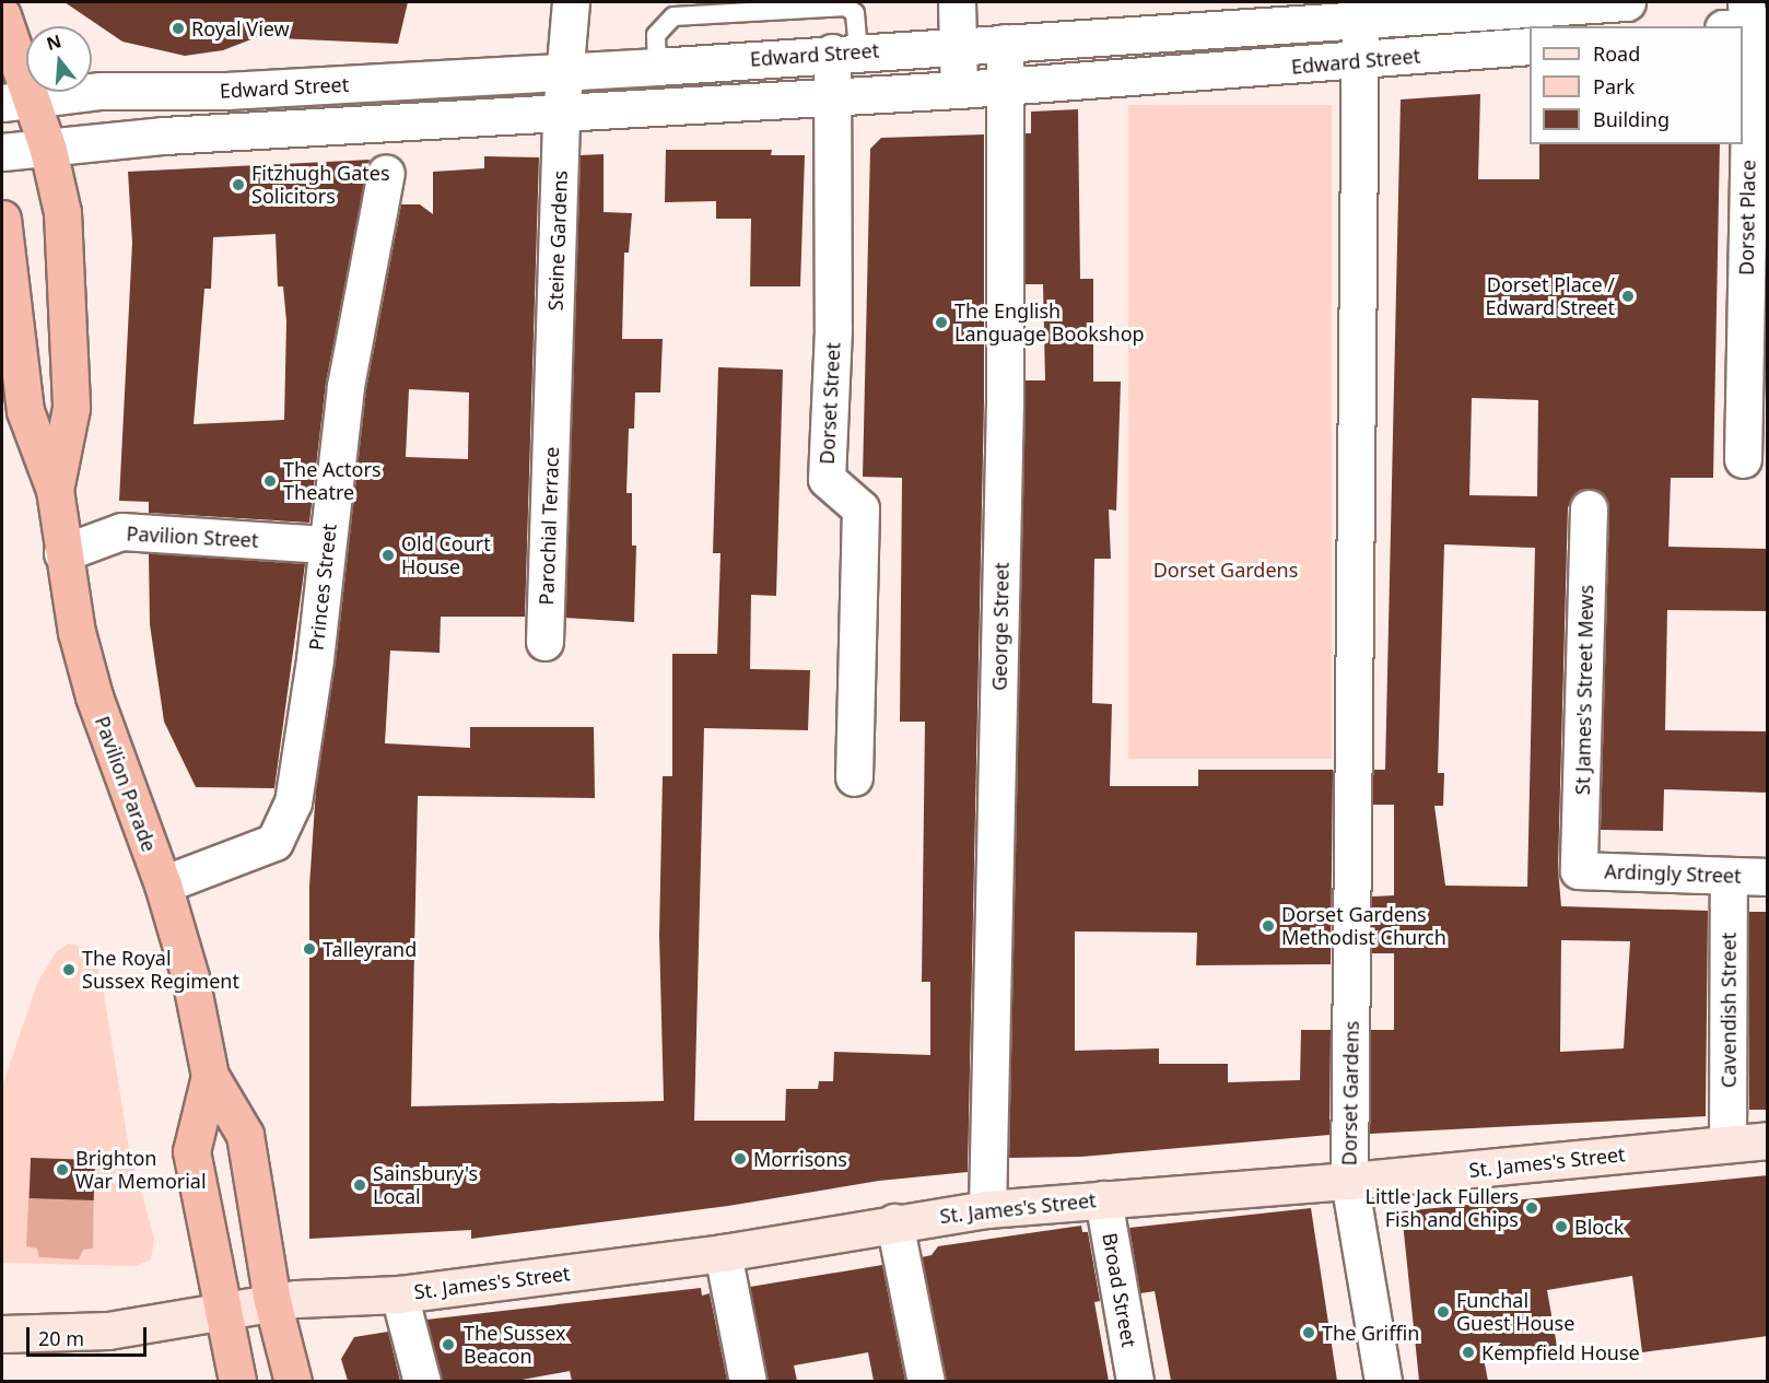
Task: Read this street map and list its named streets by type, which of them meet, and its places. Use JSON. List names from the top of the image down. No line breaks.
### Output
{"streets":{"highway":["Pavilion Parade"],"main road":["St. James's Street"],"street":["Edward Street","Dorset Place","Steine Gardens","Dorset Street","Parochial Terrace","Pavilion Street","Princes Street","George Street","St James's Street Mews","Ardingly Street","Cavendish Street","Dorset Gardens","Broad Street"]},"crossings":[["Edward Street","Steine Gardens"],["Edward Street","Dorset Street"],["Edward Street","George Street"],["Edward Street","Pavilion Parade"],["Edward Street","Dorset Gardens"],["Steine Gardens","Parochial Terrace"],["Pavilion Street","Princes Street"],["Pavilion Street","Pavilion Parade"],["Princes Street","Pavilion Parade"],["George Street","St. James's Street"],["St James's Street Mews","Ardingly Street"],["Pavilion Parade","St. James's Street"],["Ardingly Street","Cavendish Street"],["Cavendish Street","St. James's Street"],["Dorset Gardens","St. James's Street"],["St. James's Street","Broad Street"]],"parks":["Dorset Gardens"],"places":["Royal View","Fitzhugh Gates Solicitors","Dorset Place / Edward Street","The English Language Bookshop","The Actors Theatre","Old Court House","Dorset Gardens Methodist Church","Talleyrand","The Royal Sussex Regiment","Morrisons","Brighton War Memorial","Sainsbury's Local","Little Jack Fullers Fish and Chips","Block","Funchal Guest House","The Griffin","The Sussex Beacon","Kempfield House"],"legend":["Road","Park","Building"],"scale_bar":"20 m","north":"top"}
